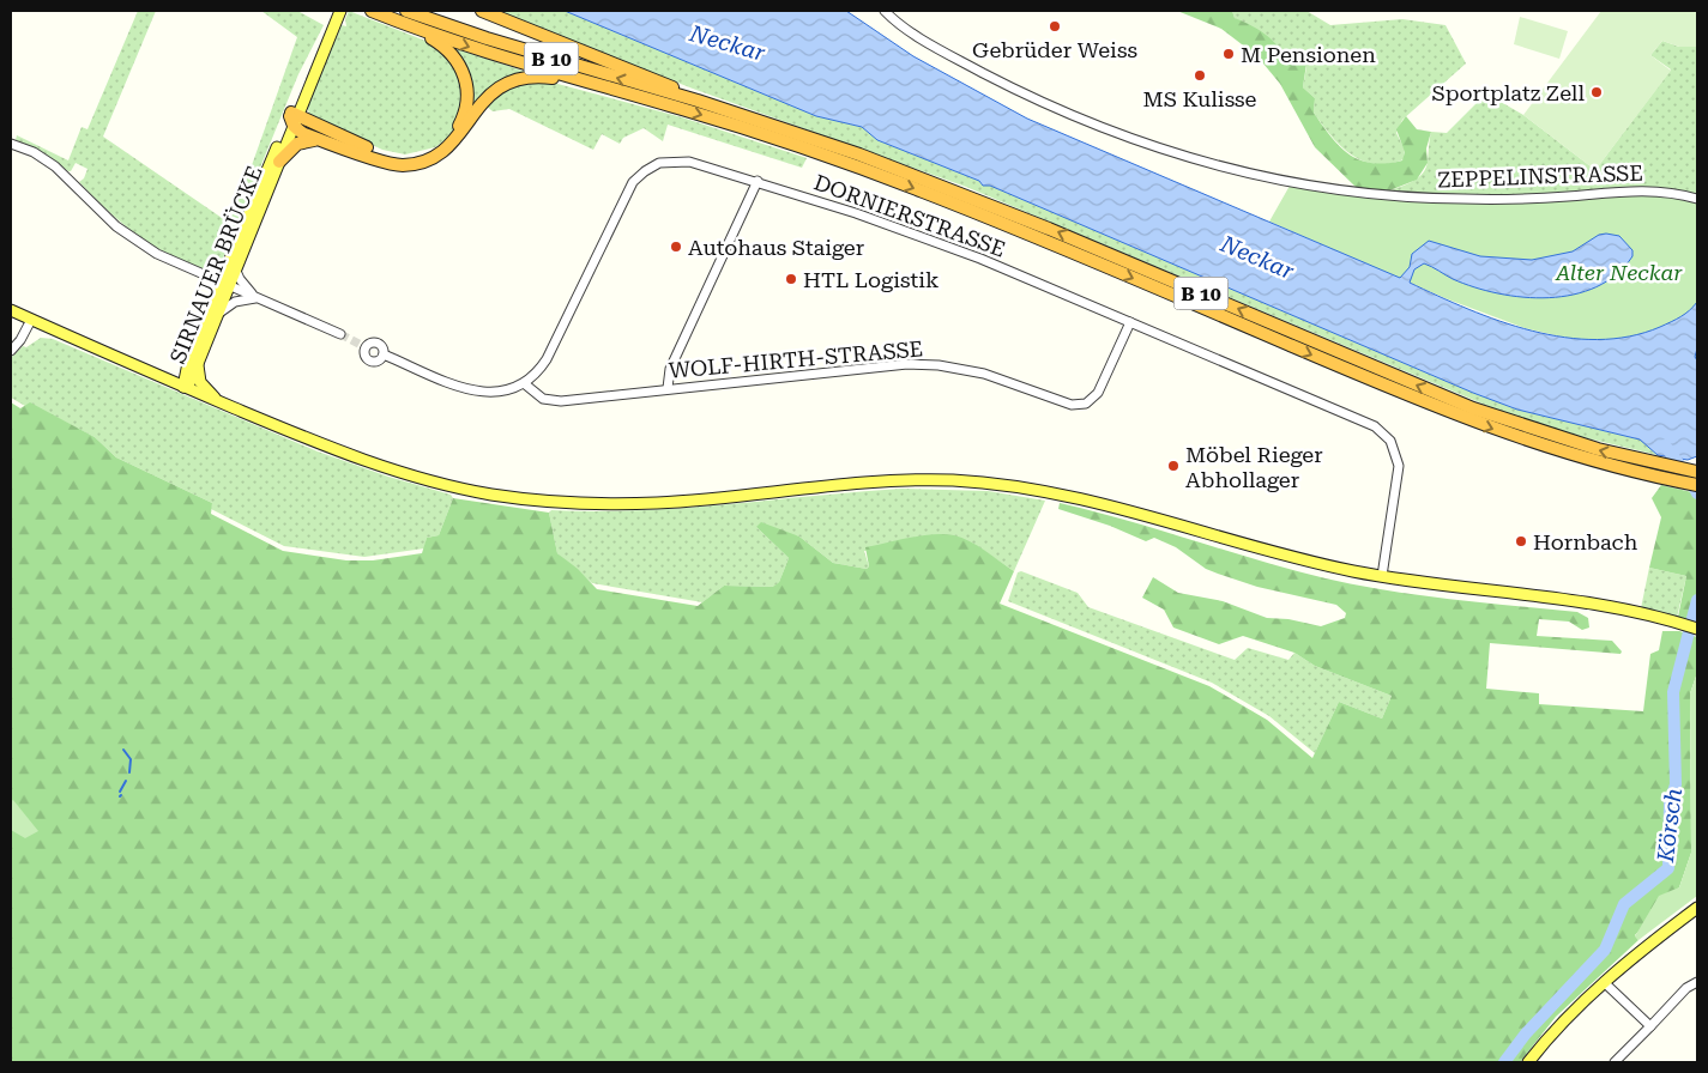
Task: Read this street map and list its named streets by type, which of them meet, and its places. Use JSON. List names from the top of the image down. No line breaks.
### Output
{"streets":{"highway":["B 10"],"main road":["SIRNAUER BRÜCKE"],"street":["ZEPPELINSTRASSE","DORNIERSTRASSE","WOLF-HIRTH-STRASSE"]},"crossings":[["DORNIERSTRASSE","WOLF-HIRTH-STRASSE"]],"water":["Neckar","Körsch"],"parks":["Alter Neckar"],"places":["Gebrüder Weiss","M Pensionen","MS Kulisse","Sportplatz Zell","Autohaus Staiger","HTL Logistik","Möbel Rieger Abhollager","Hornbach"]}
